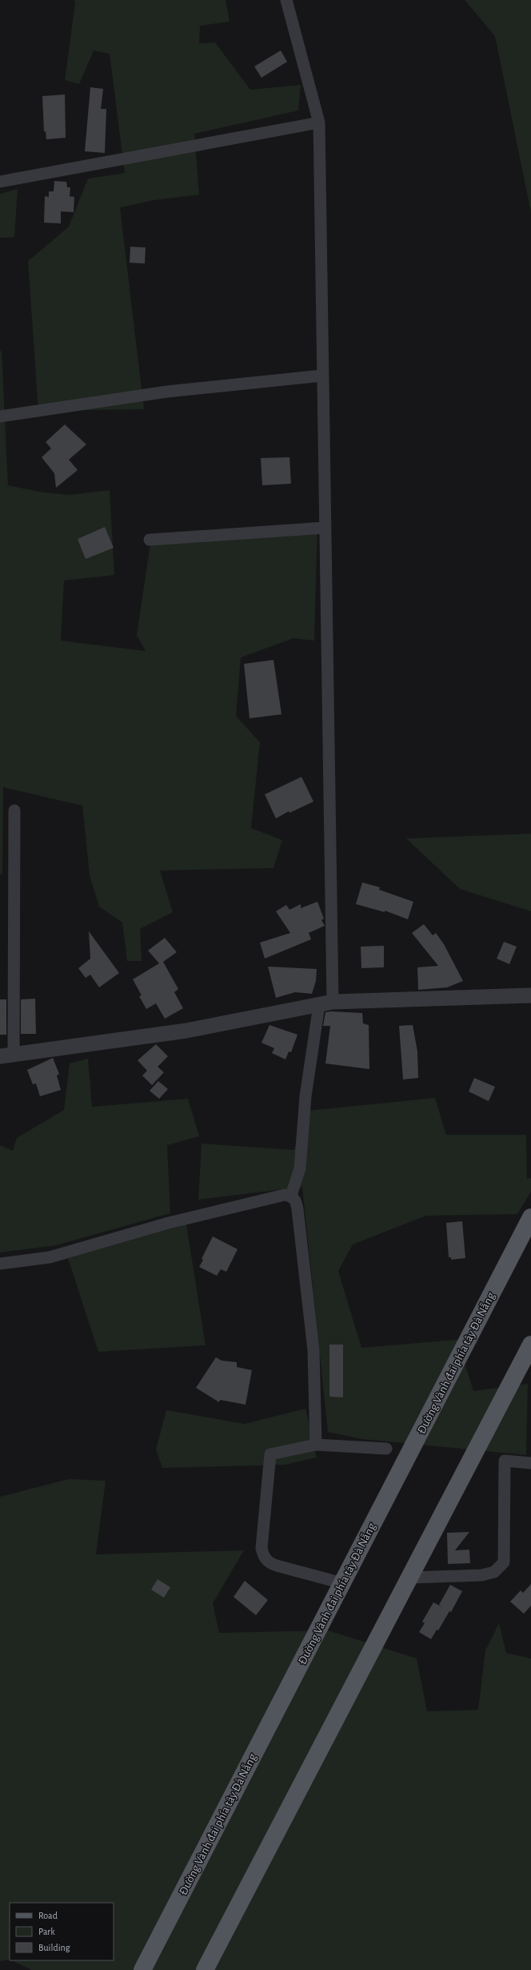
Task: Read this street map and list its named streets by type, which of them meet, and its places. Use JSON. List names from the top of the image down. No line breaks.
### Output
{"streets":{"main road":["Đường Vành đai phía tây Đà Nẵng"]},"legend":["Road","Park","Building"]}
